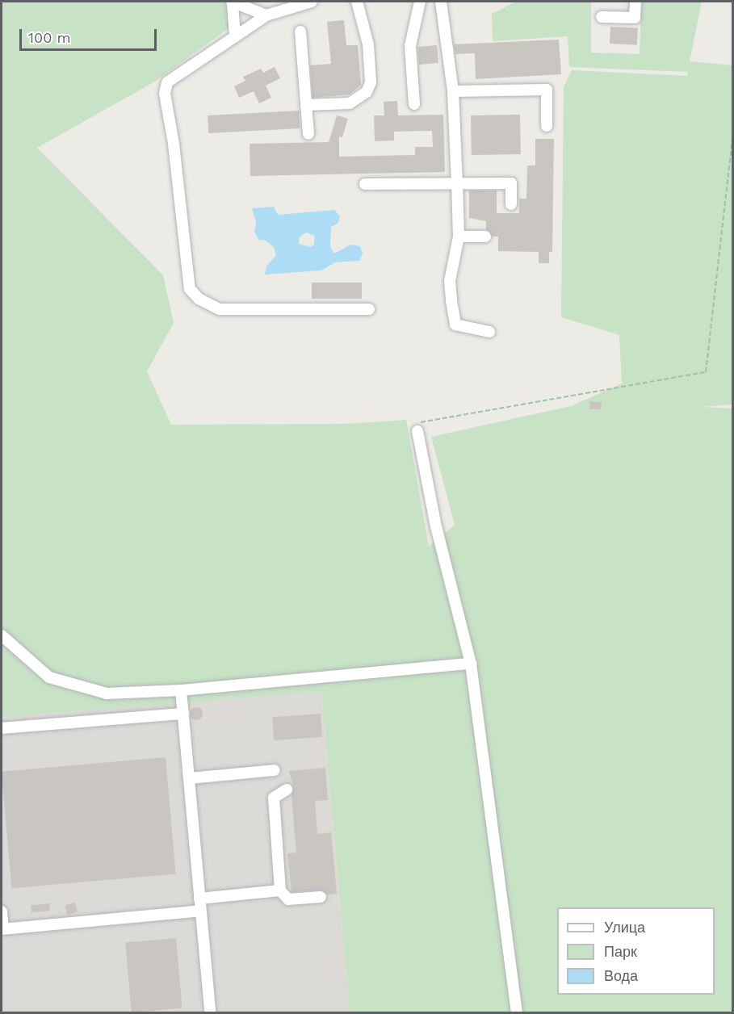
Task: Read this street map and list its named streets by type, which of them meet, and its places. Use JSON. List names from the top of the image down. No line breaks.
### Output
{"legend":["Улица","Парк","Вода"],"scale_bar":"100 m"}
